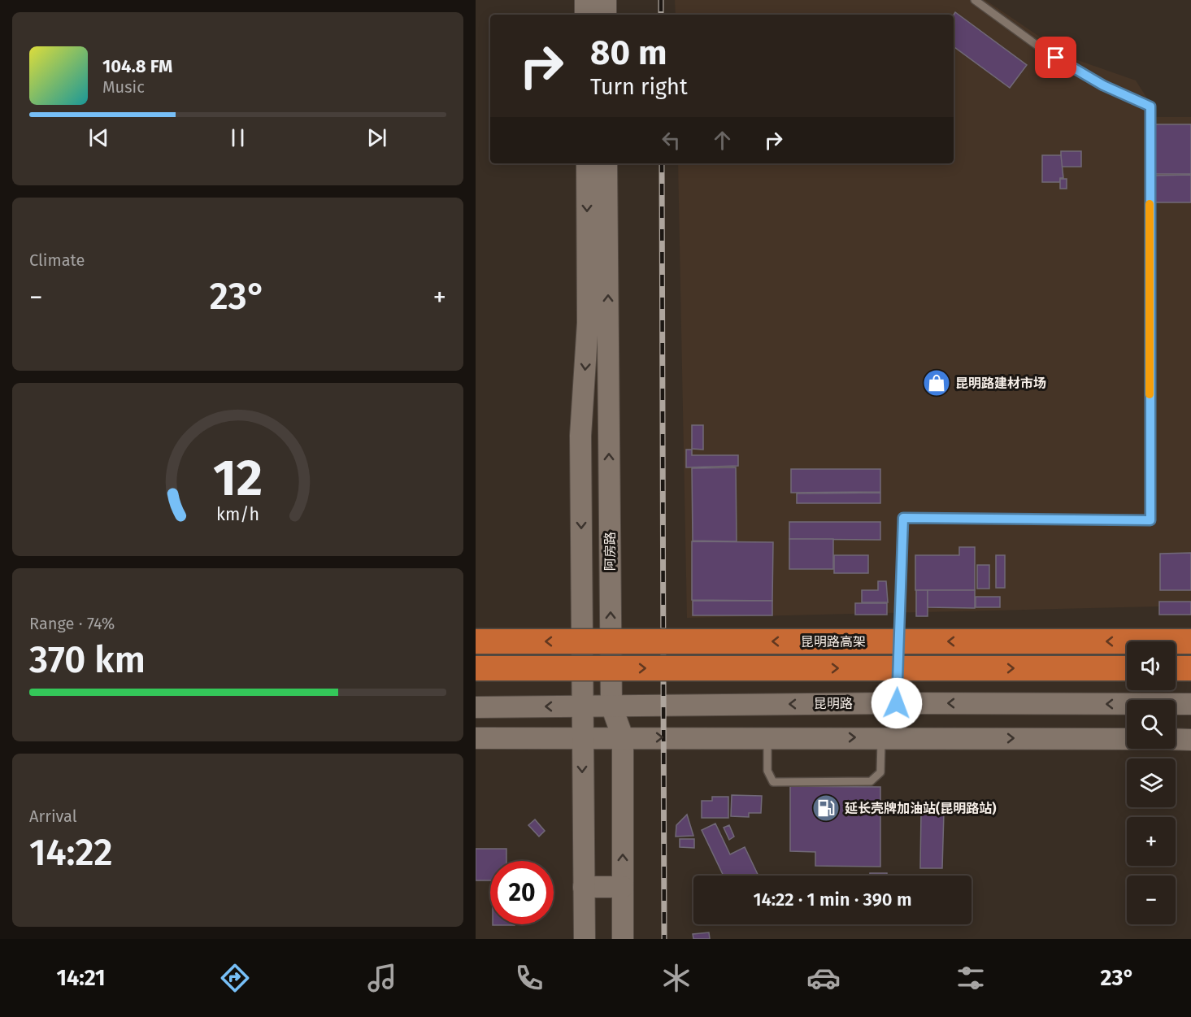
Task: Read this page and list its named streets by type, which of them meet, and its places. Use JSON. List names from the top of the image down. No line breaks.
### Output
{"streets":{"highway":["昆明路高架"],"main road":["阿房路","昆明路"]},"crossings":[["阿房路","昆明路"]],"places":{"shop":["昆明路建材市场"],"fuel station":["延长壳牌加油站(昆明路站)"]},"page":{"turn":["80 m","Turn right"],"song":["104.8 FM","Music"],"tile":["Climate",["Range · 74%","370 km"],["Arrival","14:22"]],"heat":["−","23°","+"],"map_buttons":["+","−"],"limit":"20","trip":"14:22 · 1 min · 390 m","tabs":["14:21","23°"],"gauge":["12","km/h"]}}
